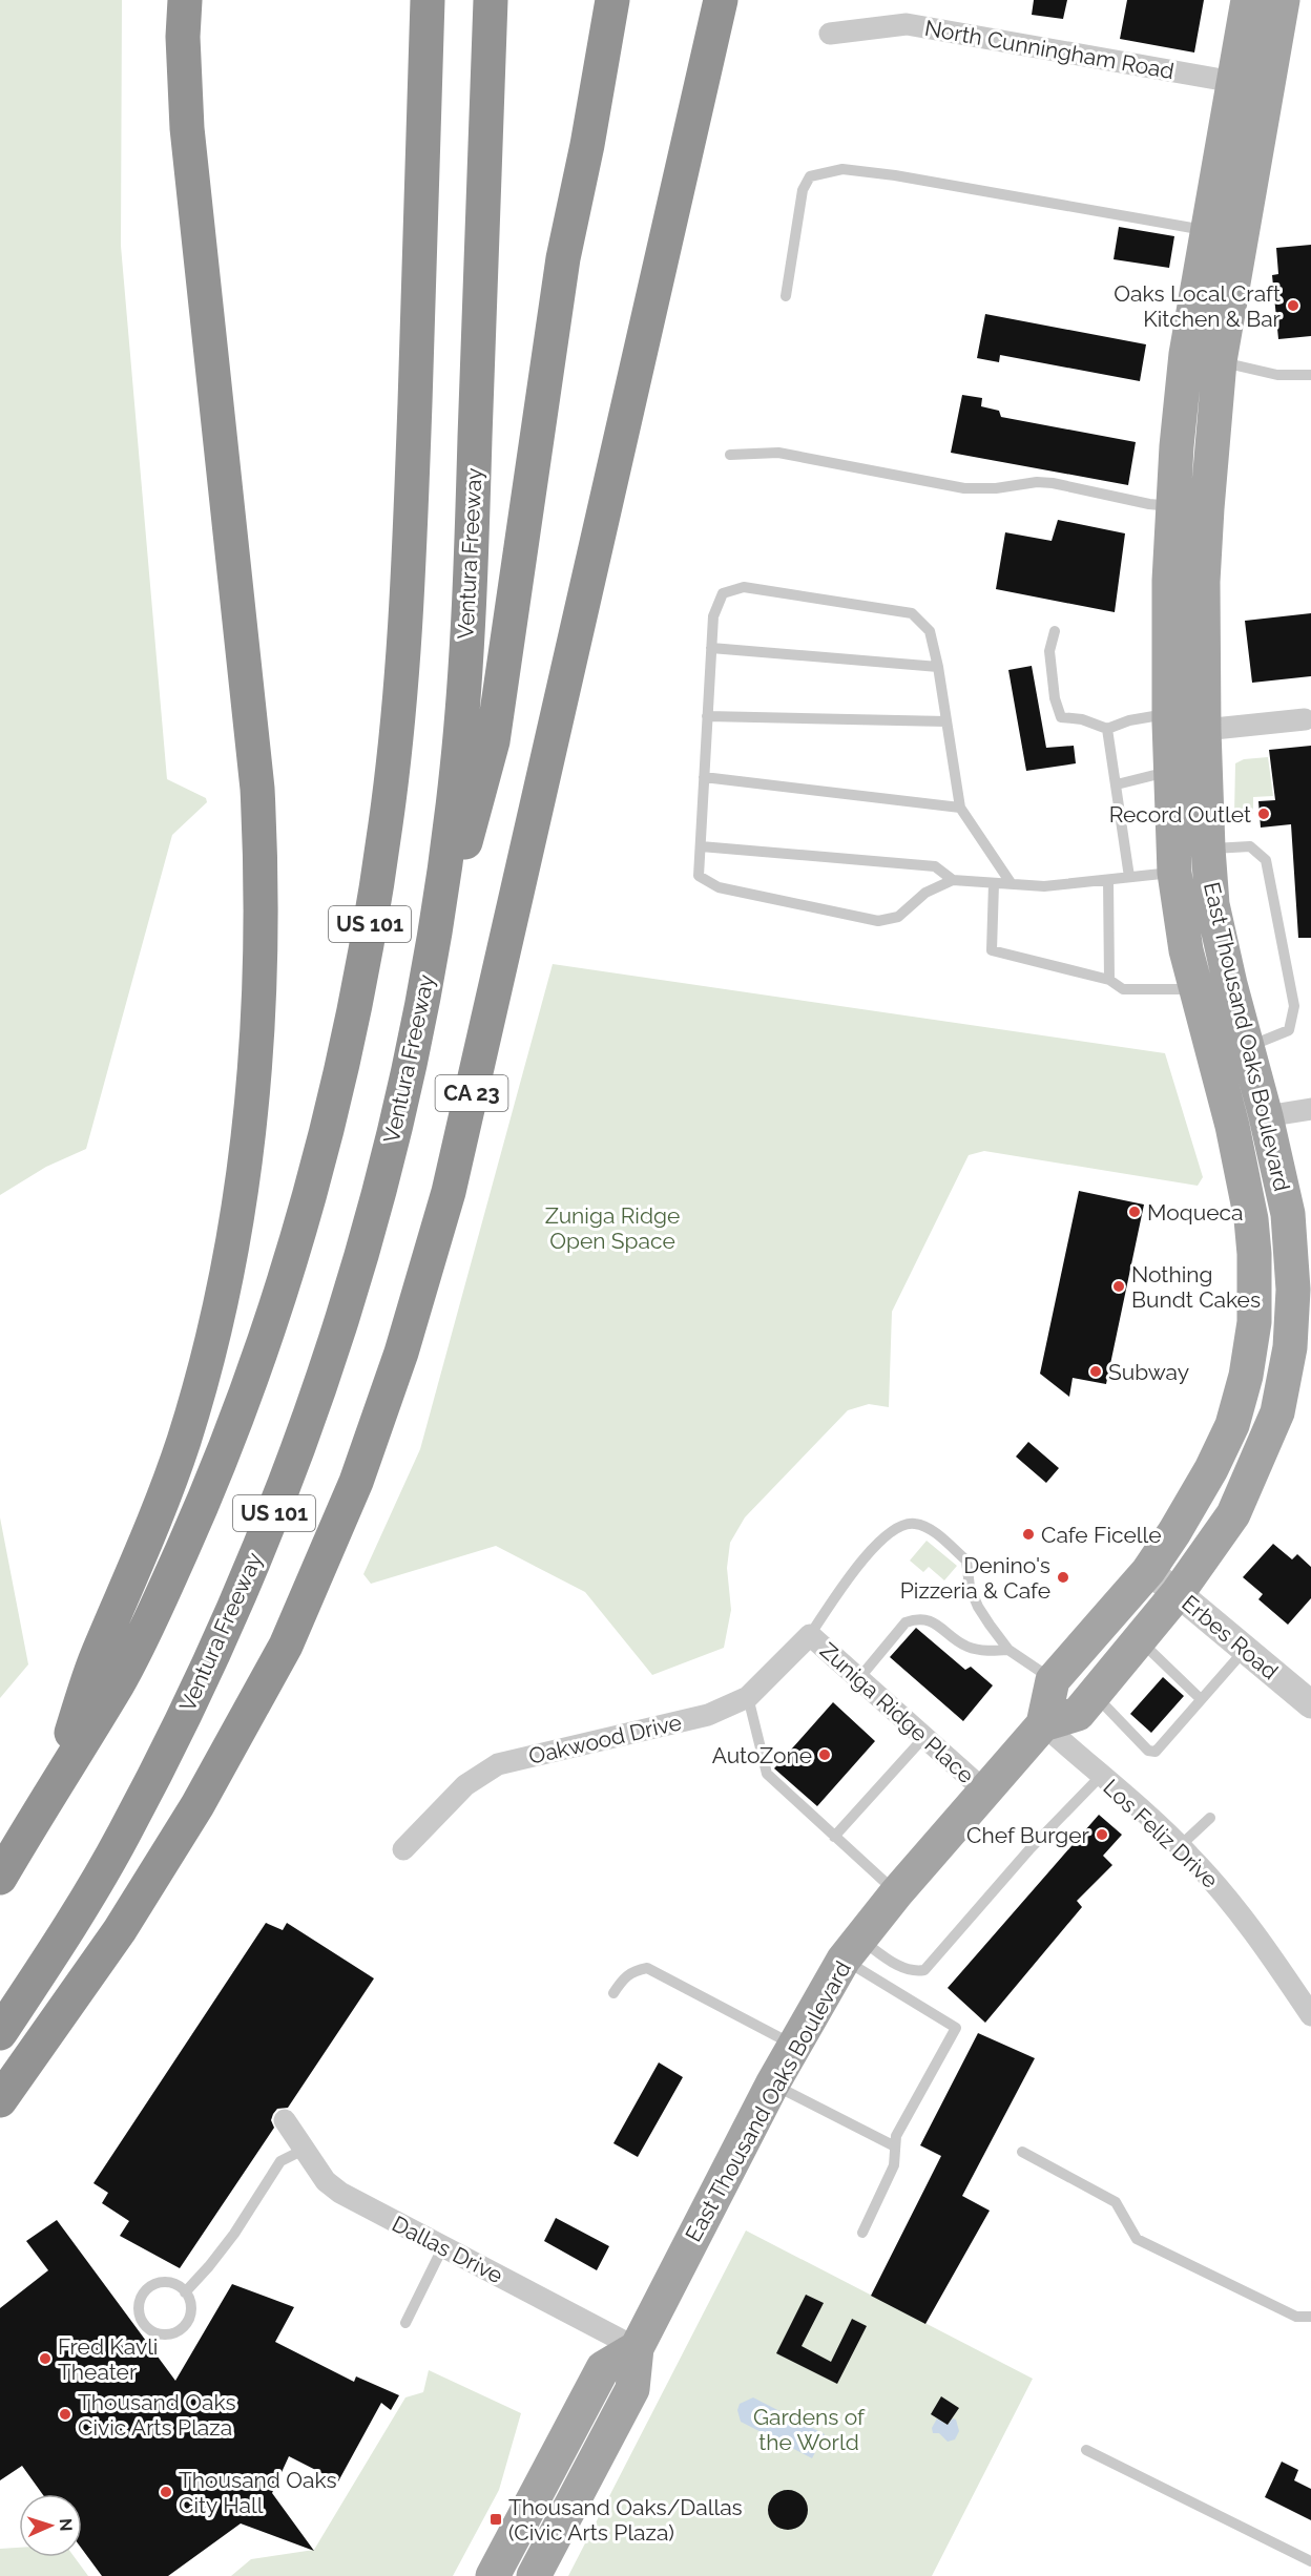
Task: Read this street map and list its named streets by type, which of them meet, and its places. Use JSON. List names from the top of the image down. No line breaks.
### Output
{"streets":{"highway":["Ventura Freeway","US 101","CA 23"],"main road":["East Thousand Oaks Boulevard"],"street":["North Cunningham Road","Erbes Road","Zuniga Ridge Place","Oakwood Drive","Los Feliz Drive","Dallas Drive"]},"crossings":[["North Cunningham Road","East Thousand Oaks Boulevard"],["East Thousand Oaks Boulevard","Erbes Road"],["East Thousand Oaks Boulevard","Zuniga Ridge Place"],["East Thousand Oaks Boulevard","Los Feliz Drive"],["East Thousand Oaks Boulevard","Dallas Drive"],["Zuniga Ridge Place","Oakwood Drive"]],"parks":["Zuniga Ridge Open Space","Gardens of the World"],"places":{"other":["Oaks Local Craft Kitchen & Bar","Record Outlet","Moqueca","Nothing Bundt Cakes","Subway","Cafe Ficelle","Denino's Pizzeria & Cafe","AutoZone","Chef Burger","Fred Kavli Theater","Thousand Oaks Civic Arts Plaza","Thousand Oaks City Hall"],"transit":["Thousand Oaks/Dallas (Civic Arts Plaza)"]},"north":"right"}
